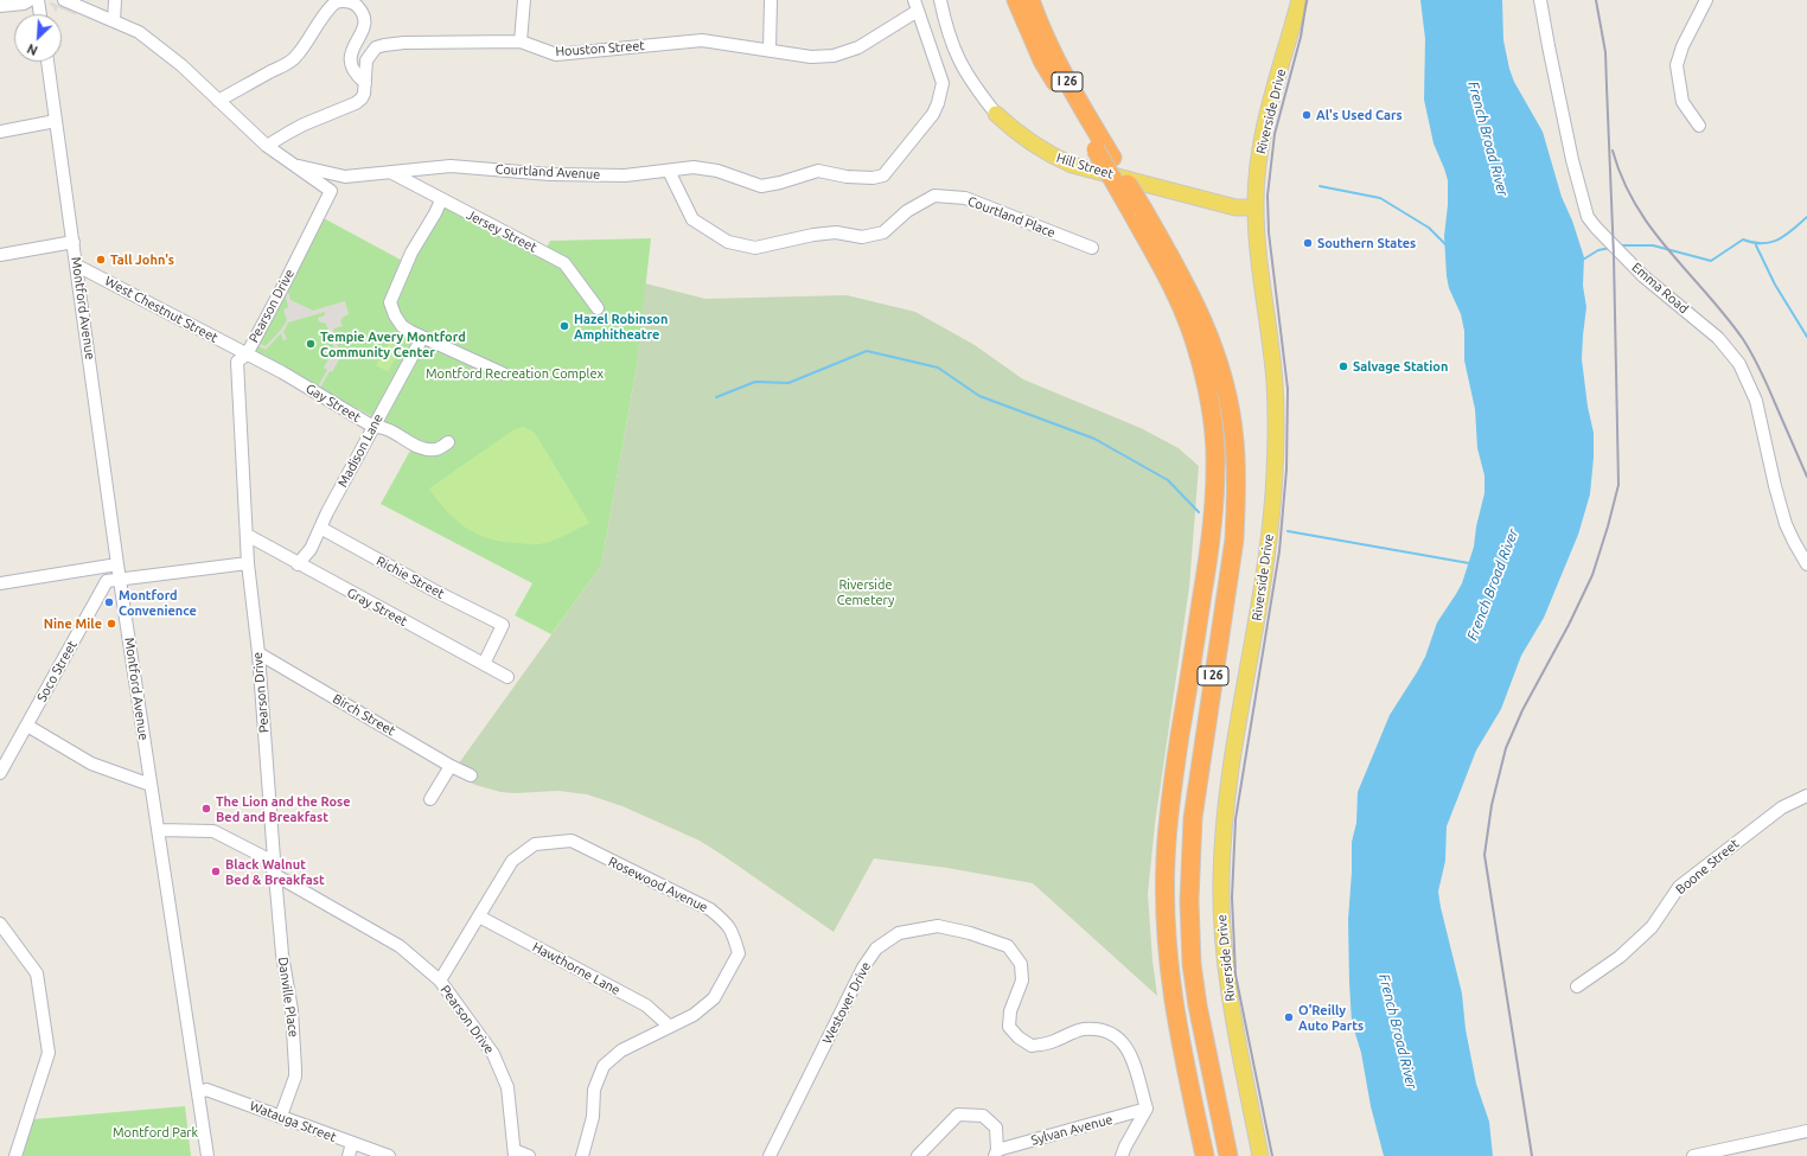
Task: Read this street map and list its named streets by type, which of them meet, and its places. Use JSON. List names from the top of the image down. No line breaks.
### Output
{"streets":{"highway":["I 26"],"main road":["Riverside Drive","Hill Street"],"street":["Houston Street","Courtland Avenue","Courtland Place","Jersey Street","Emma Road","Pearson Drive","Montford Avenue","West Chestnut Street","Gay Street","Madison Lane","Richie Street","Gray Street","Soco Street","Birch Street","Boone Street","Rosewood Avenue","Hawthorne Lane","Danville Place","Westover Drive","Watauga Street","Sylvan Avenue"]},"crossings":[["Houston Street","Courtland Avenue"],["Riverside Drive","Hill Street"],["Courtland Avenue","Courtland Place"],["Courtland Avenue","Jersey Street"],["Courtland Avenue","Pearson Drive"],["Pearson Drive","West Chestnut Street"],["Pearson Drive","Gay Street"],["Pearson Drive","Gray Street"],["Pearson Drive","Birch Street"],["Pearson Drive","Rosewood Avenue"],["Pearson Drive","Danville Place"],["Montford Avenue","West Chestnut Street"],["Montford Avenue","Soco Street"],["Montford Avenue","Watauga Street"],["West Chestnut Street","Gay Street"],["Gay Street","Madison Lane"],["Madison Lane","Richie Street"],["Madison Lane","Gray Street"],["Richie Street","Gray Street"],["Rosewood Avenue","Hawthorne Lane"],["Danville Place","Watauga Street"],["Westover Drive","Sylvan Avenue"]],"water":["French Broad River"],"parks":["Montford Recreation Complex","Riverside Cemetery","Montford Park"],"places":["Al's Used Cars","Southern States","Tall John's","Hazel Robinson Amphitheatre","Tempie Avery Montford Community Center","Salvage Station","Montford Convenience","Nine Mile","The Lion and the Rose Bed and Breakfast","Black Walnut Bed & Breakfast","O'Reilly Auto Parts"],"north":"bottom left"}
